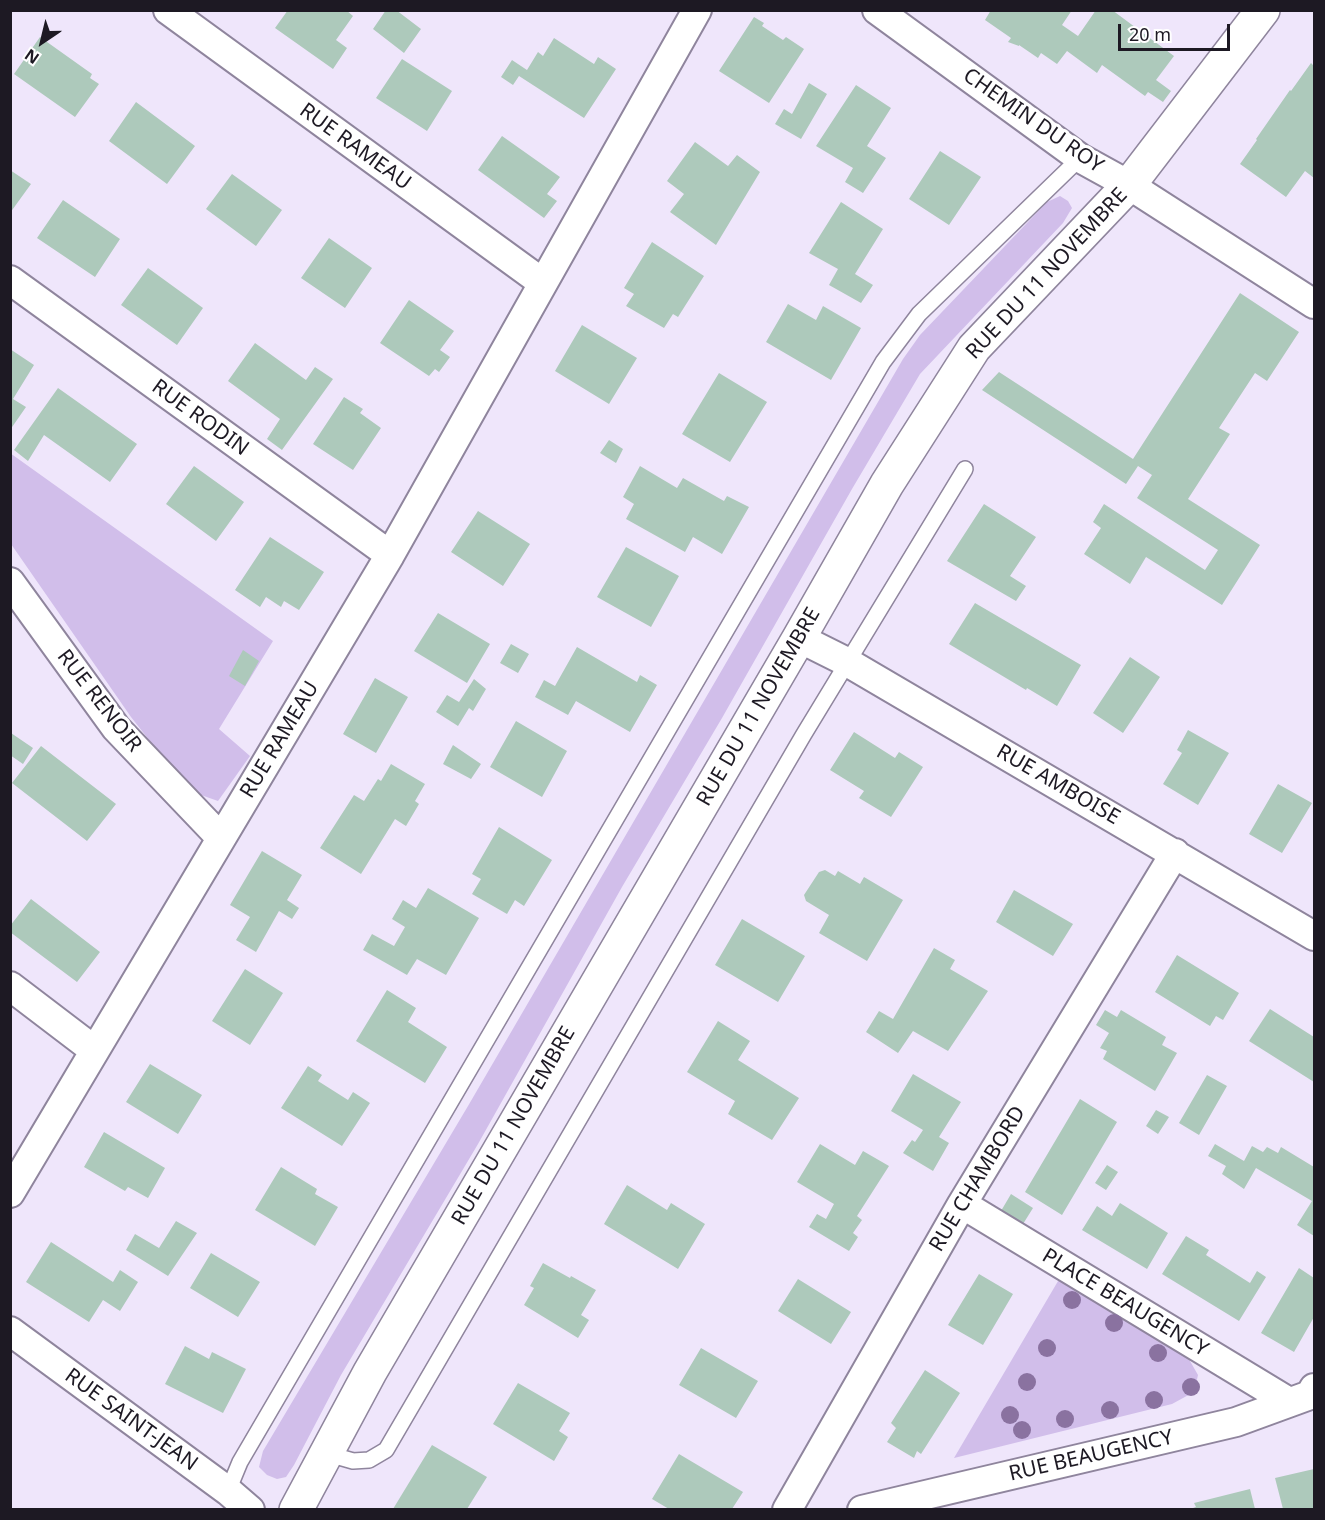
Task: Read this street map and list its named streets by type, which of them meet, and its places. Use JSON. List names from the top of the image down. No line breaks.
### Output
{"streets":{"street":["CHEMIN DU ROY","RUE RAMEAU","RUE DU 11 NOVEMBRE","RUE RODIN","RUE RENOIR","RUE AMBOISE","RUE CHAMBORD","PLACE BEAUGENCY","RUE SAINT-JEAN","RUE BEAUGENCY"]},"crossings":[["CHEMIN DU ROY","RUE DU 11 NOVEMBRE"],["RUE RAMEAU","RUE RODIN"],["RUE RAMEAU","RUE RENOIR"],["RUE DU 11 NOVEMBRE","RUE AMBOISE"],["RUE AMBOISE","RUE CHAMBORD"],["RUE CHAMBORD","PLACE BEAUGENCY"],["PLACE BEAUGENCY","RUE BEAUGENCY"]],"scale_bar":"20 m","north":"bottom left"}
